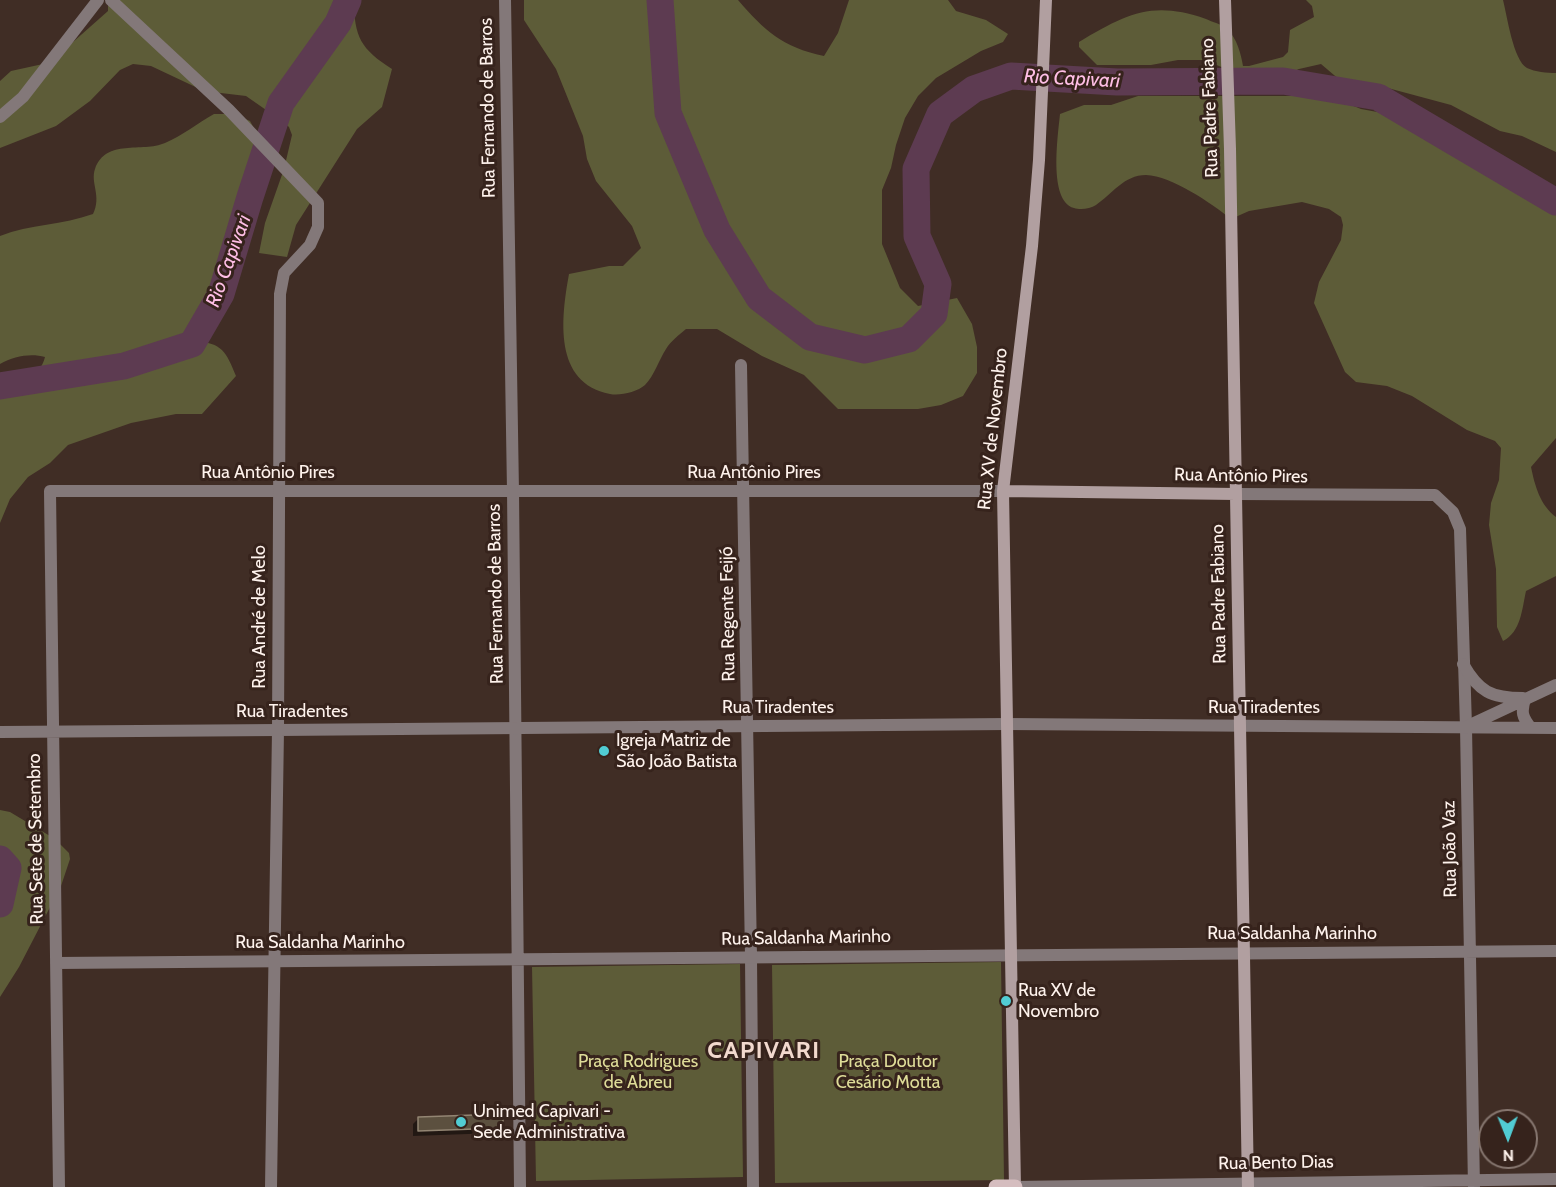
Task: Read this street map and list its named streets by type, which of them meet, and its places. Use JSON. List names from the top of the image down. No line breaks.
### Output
{"streets":{"main road":["Rua Padre Fabiano","Rua XV de Novembro","Rua Antônio Pires","Rua Bento Dias"],"street":["Rua Fernando de Barros","Rua Regente Feijó","Rua André de Melo","Rua Tiradentes","Rua Sete de Setembro","Rua João Vaz","Rua Saldanha Marinho"]},"crossings":[["Rua Fernando de Barros","Rua Antônio Pires"],["Rua Fernando de Barros","Rua Tiradentes"],["Rua Fernando de Barros","Rua Saldanha Marinho"],["Rua Padre Fabiano","Rua Antônio Pires"],["Rua Padre Fabiano","Rua Tiradentes"],["Rua Padre Fabiano","Rua Saldanha Marinho"],["Rua Padre Fabiano","Rua Bento Dias"],["Rua XV de Novembro","Rua Antônio Pires"],["Rua XV de Novembro","Rua Tiradentes"],["Rua XV de Novembro","Rua Saldanha Marinho"],["Rua XV de Novembro","Rua Bento Dias"],["Rua Antônio Pires","Rua Regente Feijó"],["Rua Antônio Pires","Rua André de Melo"],["Rua Antônio Pires","Rua Sete de Setembro"],["Rua Antônio Pires","Rua João Vaz"],["Rua Regente Feijó","Rua Tiradentes"],["Rua Regente Feijó","Rua Saldanha Marinho"],["Rua André de Melo","Rua Tiradentes"],["Rua André de Melo","Rua Saldanha Marinho"],["Rua Tiradentes","Rua Sete de Setembro"],["Rua Tiradentes","Rua João Vaz"],["Rua Sete de Setembro","Rua Saldanha Marinho"],["Rua João Vaz","Rua Saldanha Marinho"],["Rua João Vaz","Rua Bento Dias"]],"districts":["CAPIVARI"],"water":["Rio Capivari"],"parks":["Praça Rodrigues de Abreu","Praça Doutor Cesário Motta"],"places":["Igreja Matriz de São João Batista","Rua XV de Novembro","Unimed Capivari - Sede Administrativa"],"north":"bottom"}
